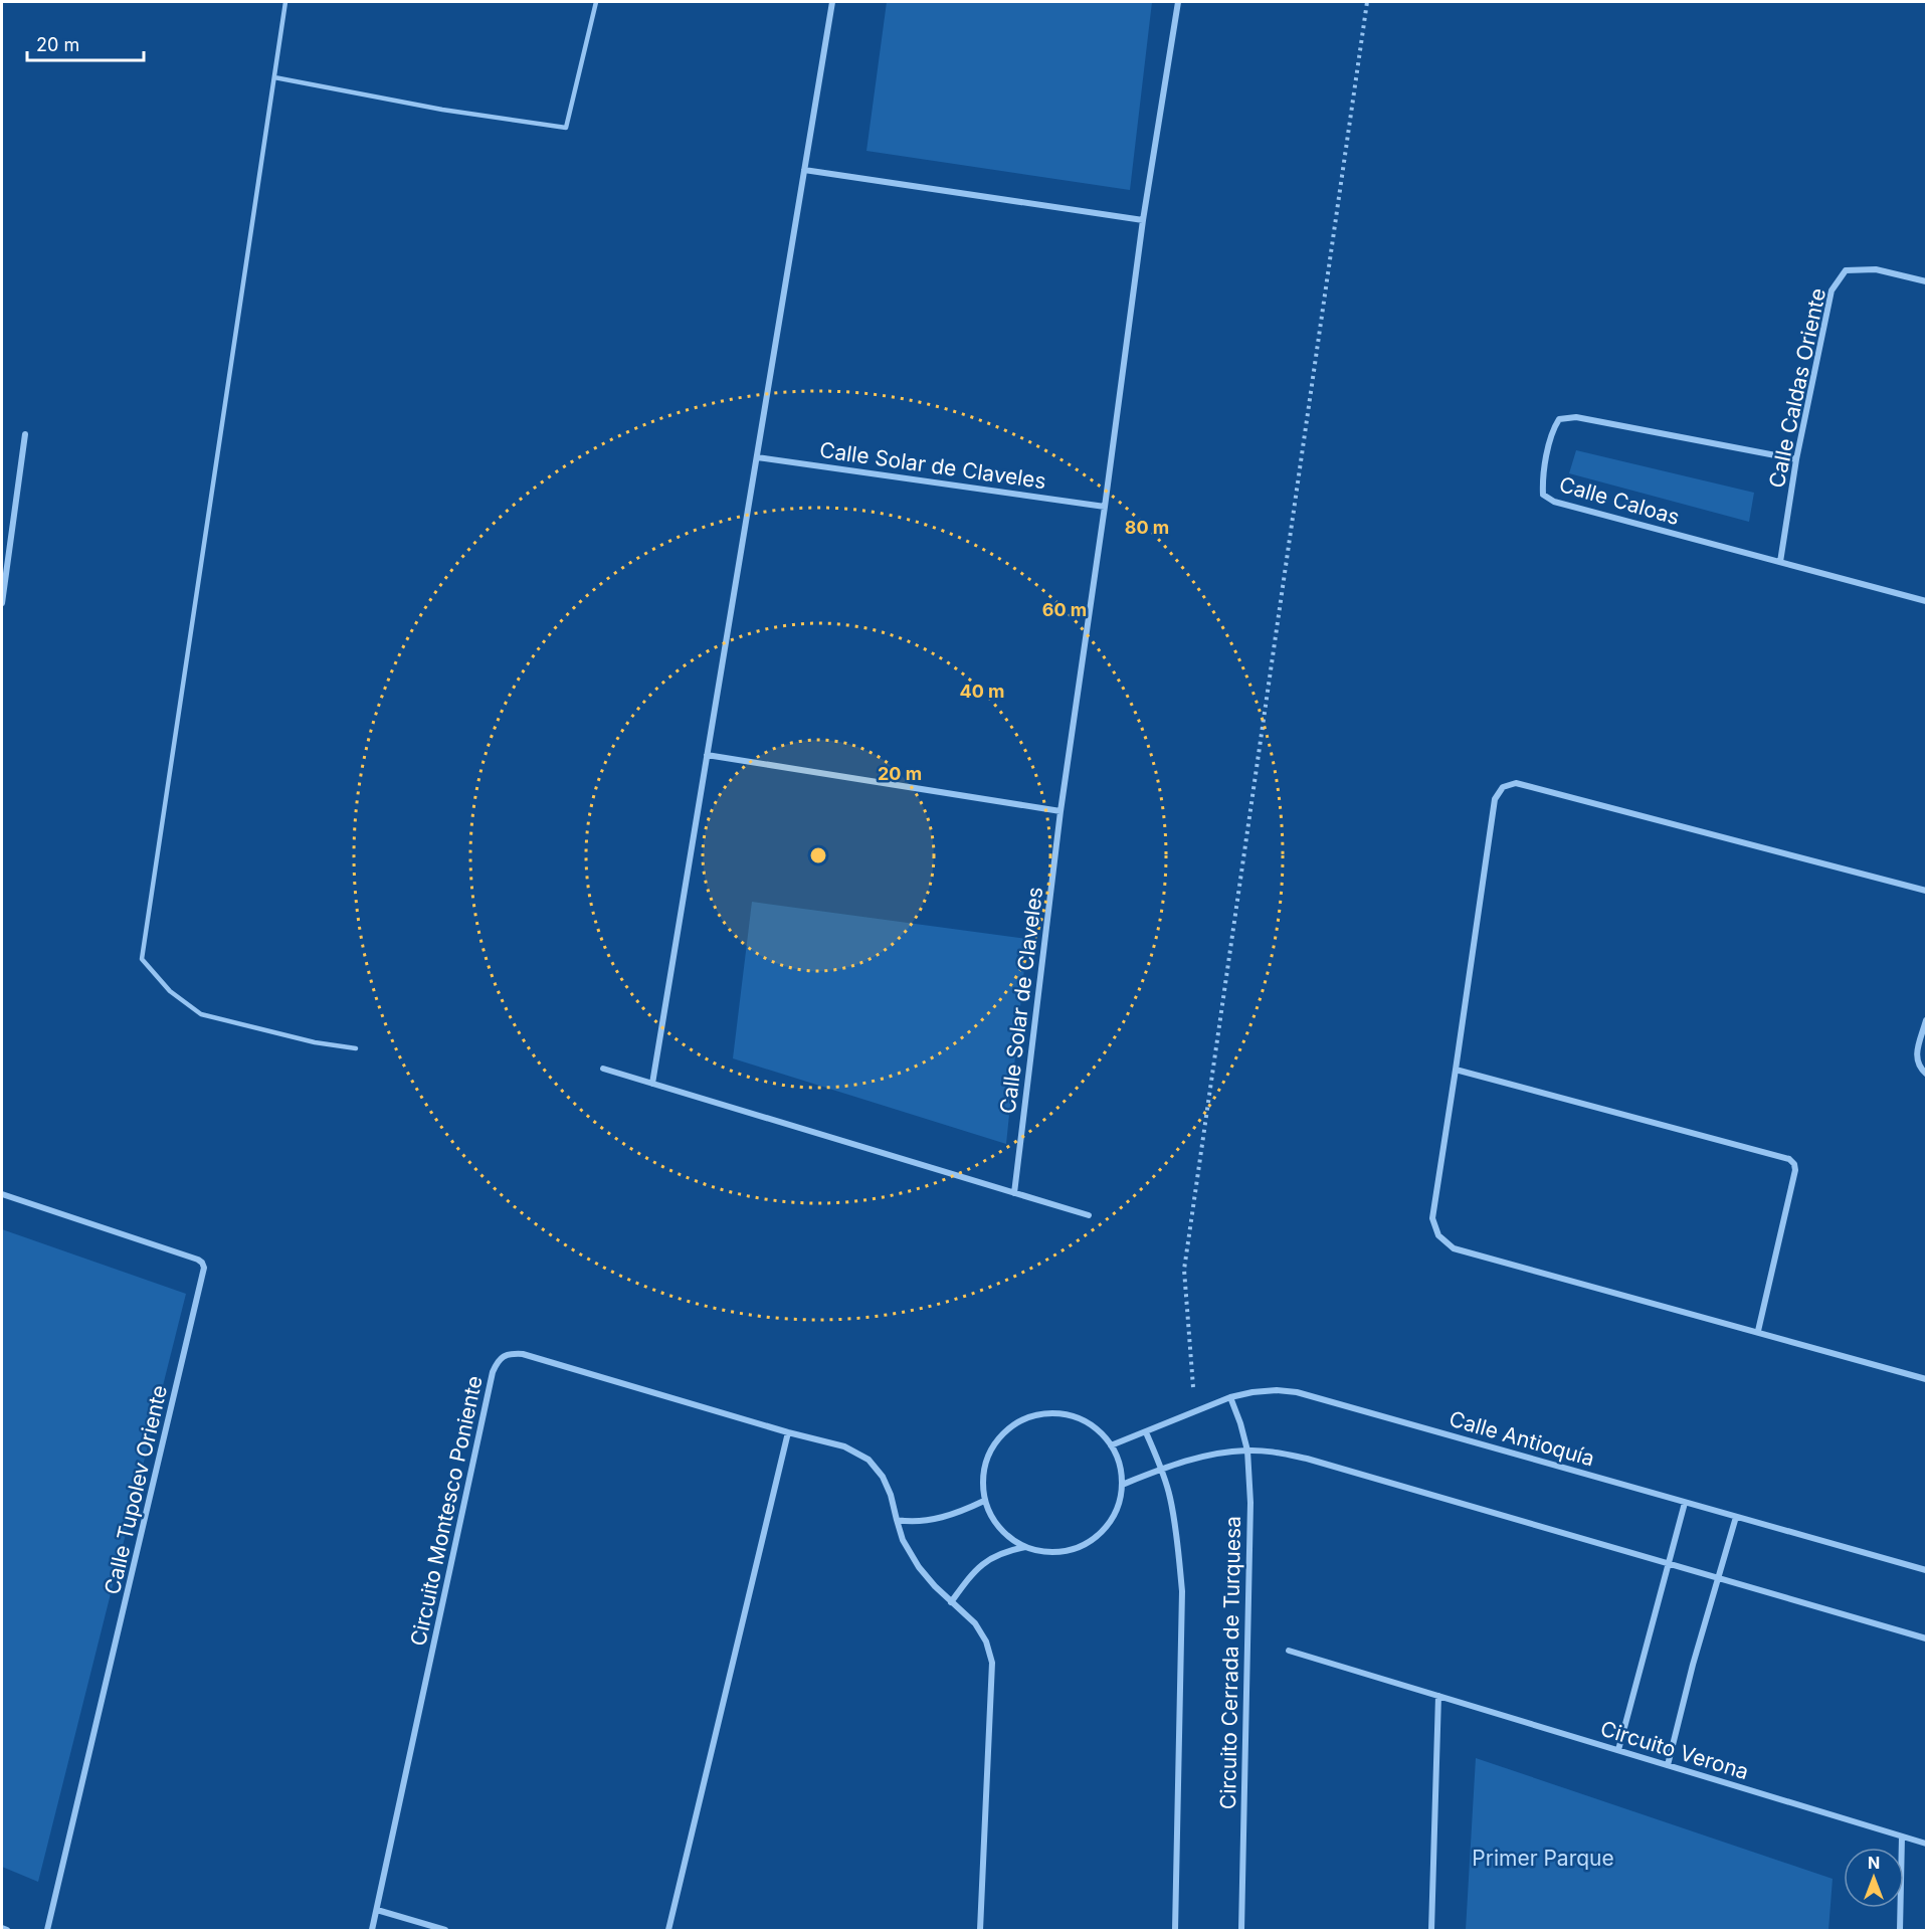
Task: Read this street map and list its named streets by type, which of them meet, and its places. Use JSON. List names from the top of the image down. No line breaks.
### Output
{"streets":{"street":["Calle Caldas Oriente","Calle Solar de Claveles","Calle Caloas","Calle Antioquía","Calle Tupolev Oriente","Circuito Montesco Poniente","Circuito Cerrada de Turquesa","Circuito Verona"]},"crossings":[["Calle Caldas Oriente","Calle Caloas"],["Calle Antioquía","Circuito Cerrada de Turquesa"]],"parks":["Primer Parque"],"scale_bar":"20 m","north":"top","rings":["80 m","60 m","40 m","20 m"]}
